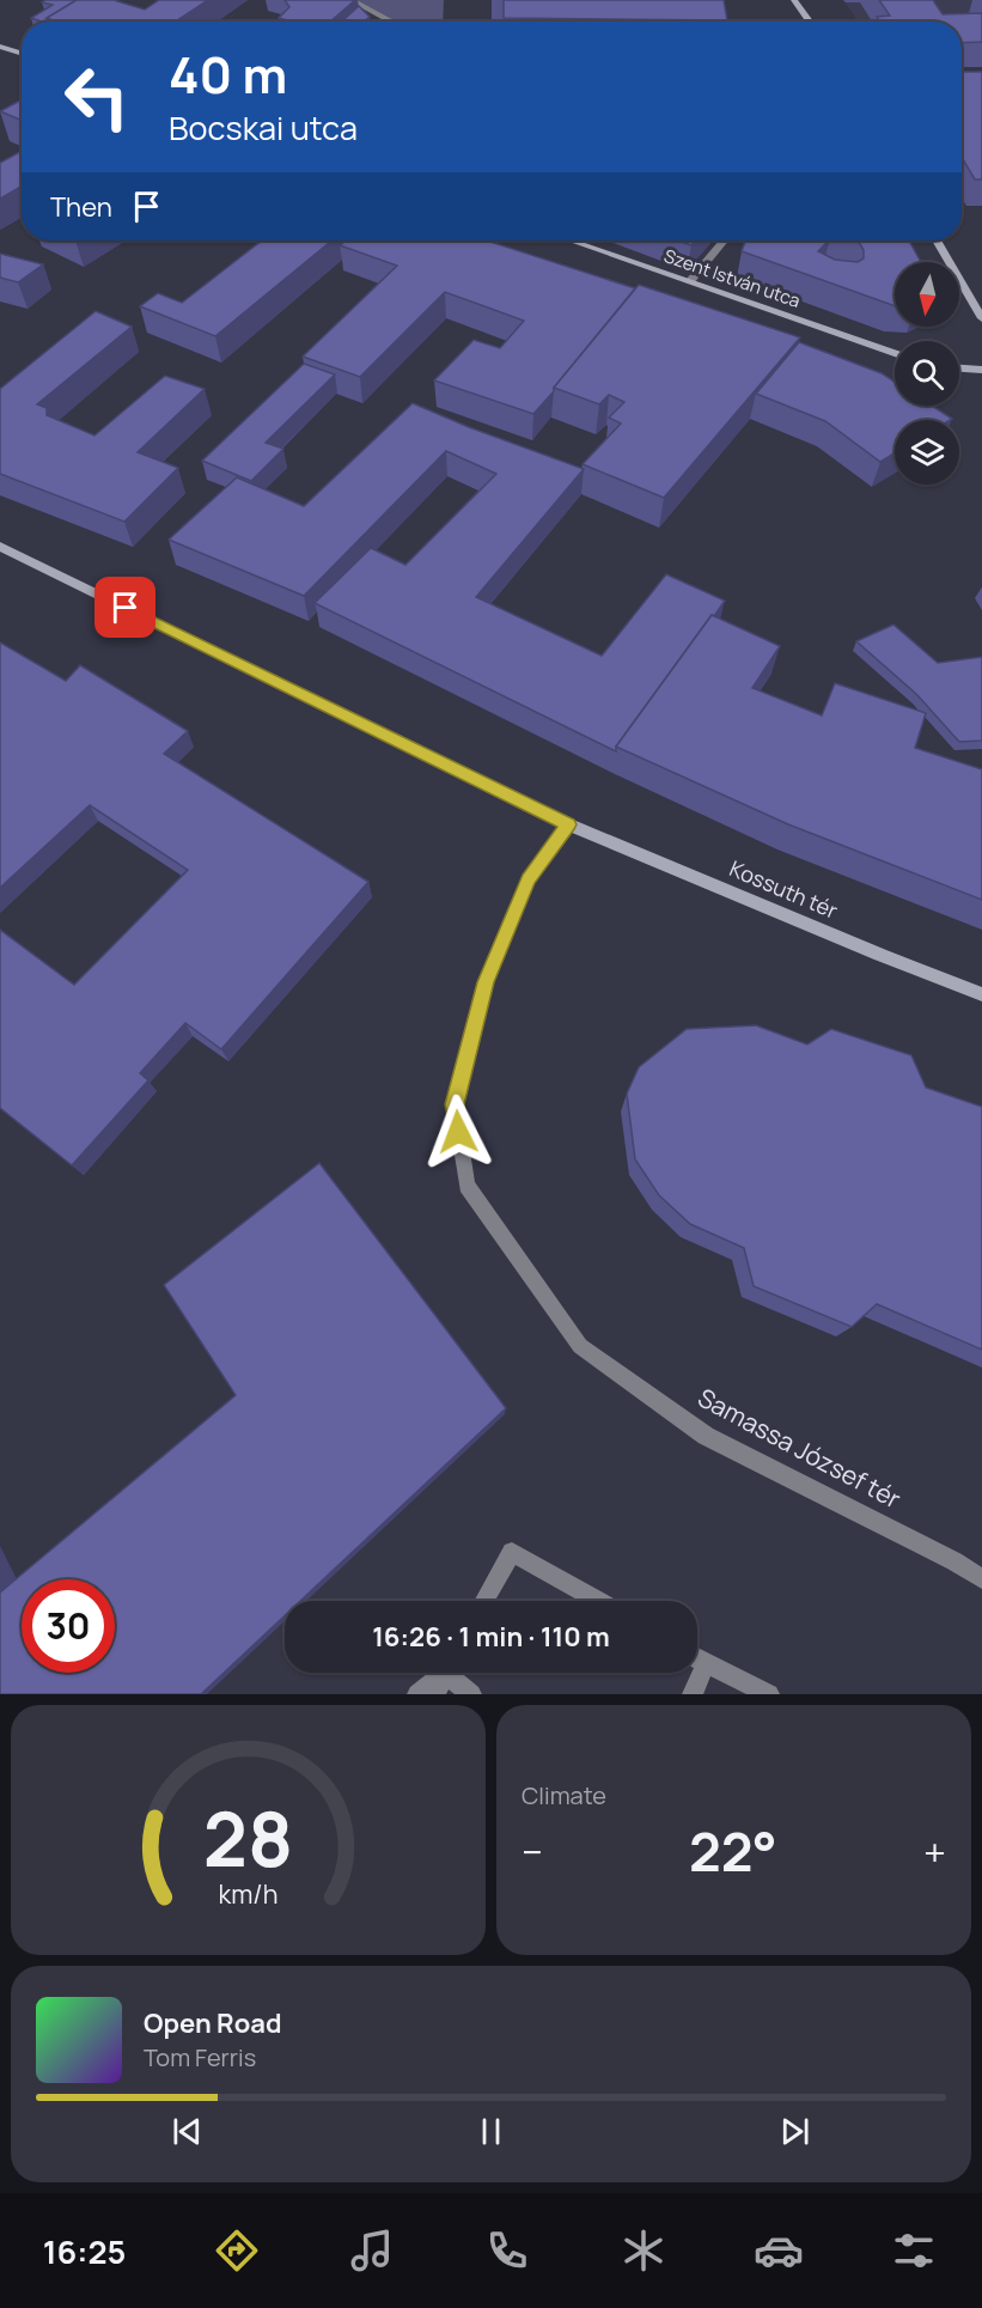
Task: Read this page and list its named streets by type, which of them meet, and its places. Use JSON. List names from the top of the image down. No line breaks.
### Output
{"streets":{"street":["Szent István utca","Kossuth tér","Samassa József tér"]},"crossings":[["Kossuth tér","Samassa József tér"]],"north":"bottom","page":{"turn":["40 m","Bocskai utca"],"then":"Then","limit":"30","trip":"16:26 · 1 min · 110 m","tile":"Climate","heat":["−","22°","+"],"song":["Open Road","Tom Ferris"],"tabs":"16:25","gauge":["28","km/h"]}}
